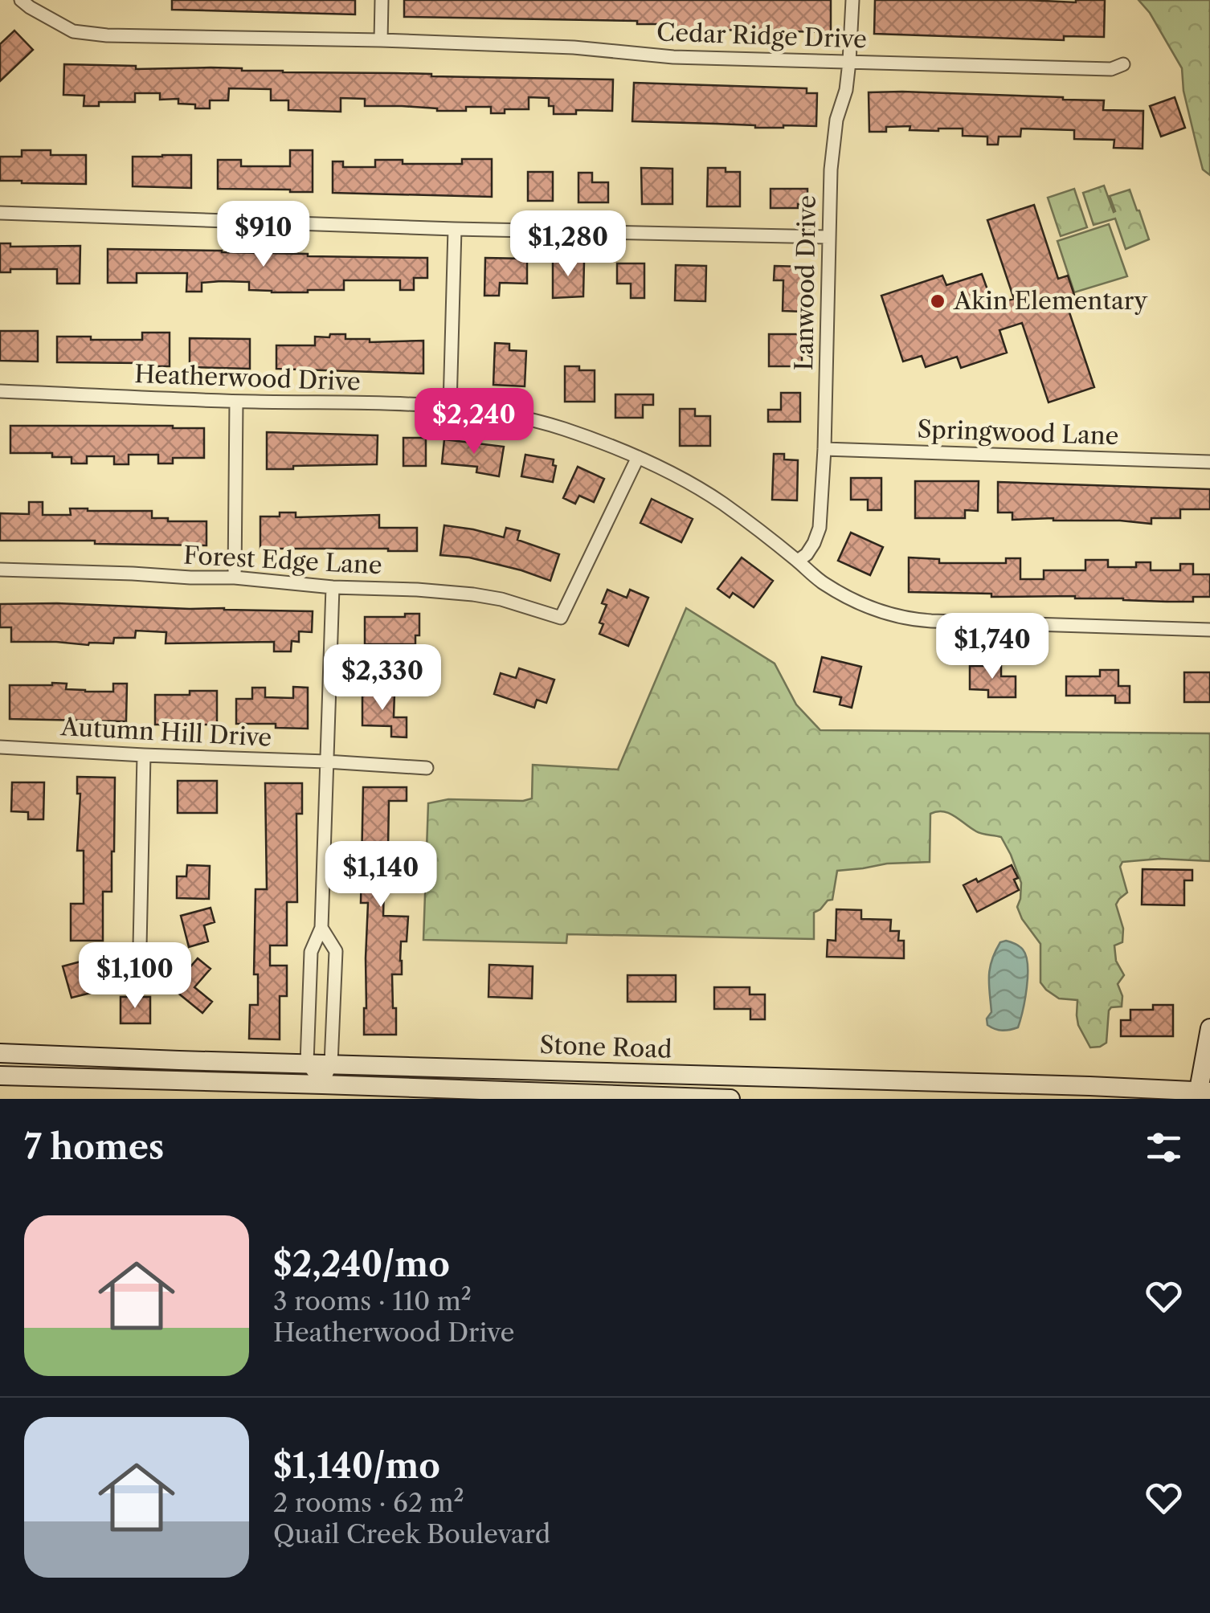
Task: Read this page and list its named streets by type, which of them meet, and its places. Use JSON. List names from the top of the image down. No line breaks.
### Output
{"streets":{"main road":["Stone Road"],"street":["Cedar Ridge Drive","Lanwood Drive","Heatherwood Drive","Springwood Lane","Forest Edge Lane","Autumn Hill Drive"]},"crossings":[["Cedar Ridge Drive","Lanwood Drive"],["Lanwood Drive","Heatherwood Drive"],["Lanwood Drive","Springwood Lane"],["Heatherwood Drive","Forest Edge Lane"]],"places":["Akin Elementary"],"page":{"price":["$910","$1,280","$2,240","$1,740","$2,330","$1,140","$1,100"],"heading":"7 homes","list":[{"name":"$2,240/mo","note":"3 rooms · 110 m² · Heatherwood Drive"},{"name":"$1,140/mo","note":"2 rooms · 62 m² · Quail Creek Boulevard"}]}}
